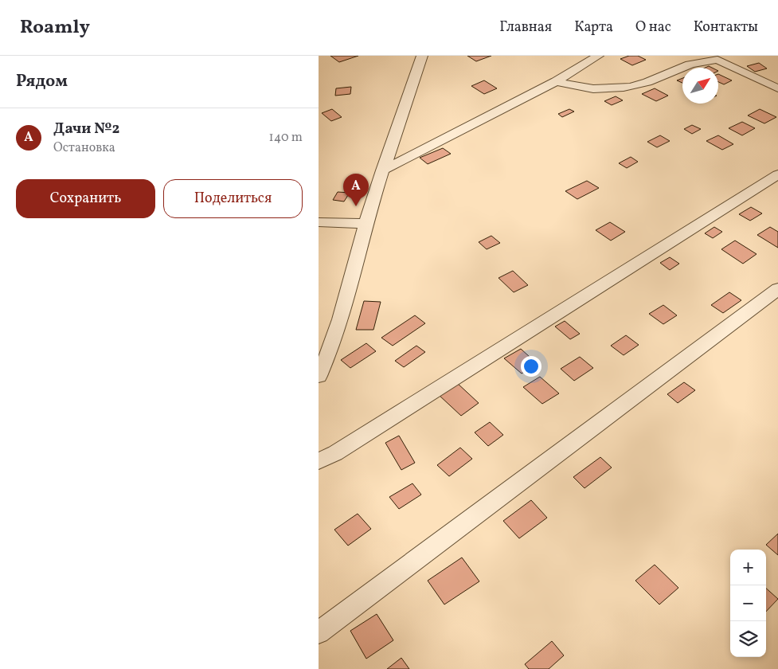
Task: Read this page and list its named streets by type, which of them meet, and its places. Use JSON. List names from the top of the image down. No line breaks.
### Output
{"north":"top right","page":{"header":"Roamly","nav":["Главная","Карта","О нас","Контакты"],"heading":"Рядом","list":[{"mark":"A","name":"Дачи №2","note":"Остановка","value":"140 m"}],"buttons":["Сохранить","Поделиться"],"pins":"A","map_buttons":["+","−"]}}
